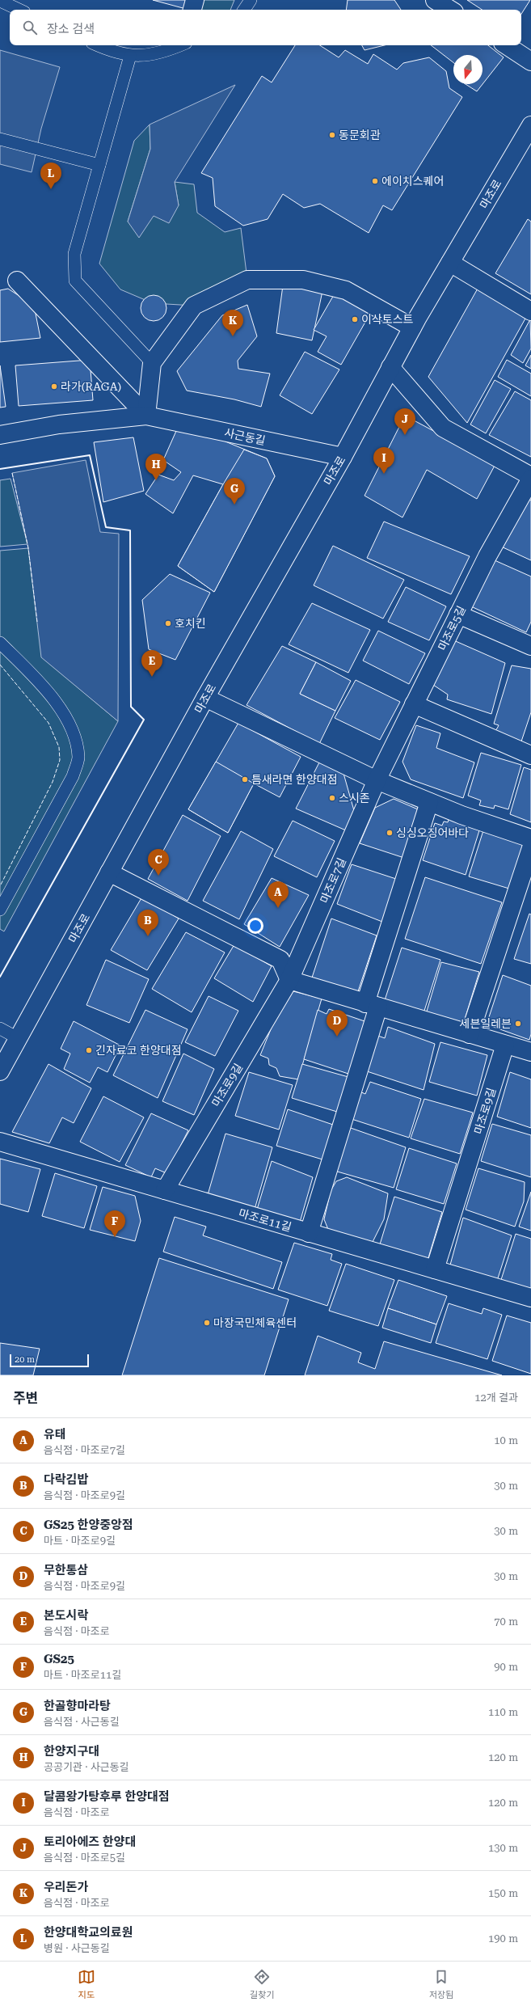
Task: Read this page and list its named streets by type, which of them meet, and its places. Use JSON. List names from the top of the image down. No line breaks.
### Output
{"streets":{"street":["마조로","사근동길","마조로5길","마조로7길","마조로9길","마조로11길"]},"crossings":[["마조로","사근동길"],["마조로","마조로5길"],["마조로5길","마조로7길"],["마조로7길","마조로9길"],["마조로9길","마조로11길"]],"places":["동문회관","에이치스퀘어","이삭토스트","라가(RAGA)","호치킨","틈새라면 한양대점","스시존","싱싱오징어바다","세븐일레븐","긴자료코 한양대점","마장국민체육센터"],"scale_bar":"20 m","north":"bottom","page":{"search":"장소 검색","pins":["L","K","J","I","H","G","E","C","A","B","D","F"],"scale":"20 m","heading":["주변","12개 결과"],"list":[{"mark":"A","name":"유태","note":"음식점 · 마조로7길","value":"10 m"},{"mark":"B","name":"다락김밥","note":"음식점 · 마조로9길","value":"30 m"},{"mark":"C","name":"GS25 한양중앙점","note":"마트 · 마조로9길","value":"30 m"},{"mark":"D","name":"무한통삼","note":"음식점 · 마조로9길","value":"30 m"},{"mark":"E","name":"본도시락","note":"음식점 · 마조로","value":"70 m"},{"mark":"F","name":"GS25","note":"마트 · 마조로11길","value":"90 m"},{"mark":"G","name":"한골향마라탕","note":"음식점 · 사근동길","value":"110 m"},{"mark":"H","name":"한양지구대","note":"공공기관 · 사근동길","value":"120 m"},{"mark":"I","name":"달콤왕가탕후루 한양대점","note":"음식점 · 마조로","value":"120 m"},{"mark":"J","name":"토리아에즈 한양대","note":"음식점 · 마조로5길","value":"130 m"},{"mark":"K","name":"우리돈가","note":"음식점 · 마조로","value":"150 m"},{"mark":"L","name":"한양대학교의료원","note":"병원 · 사근동길","value":"190 m"}],"nav":["지도","길찾기","저장됨"]}}
